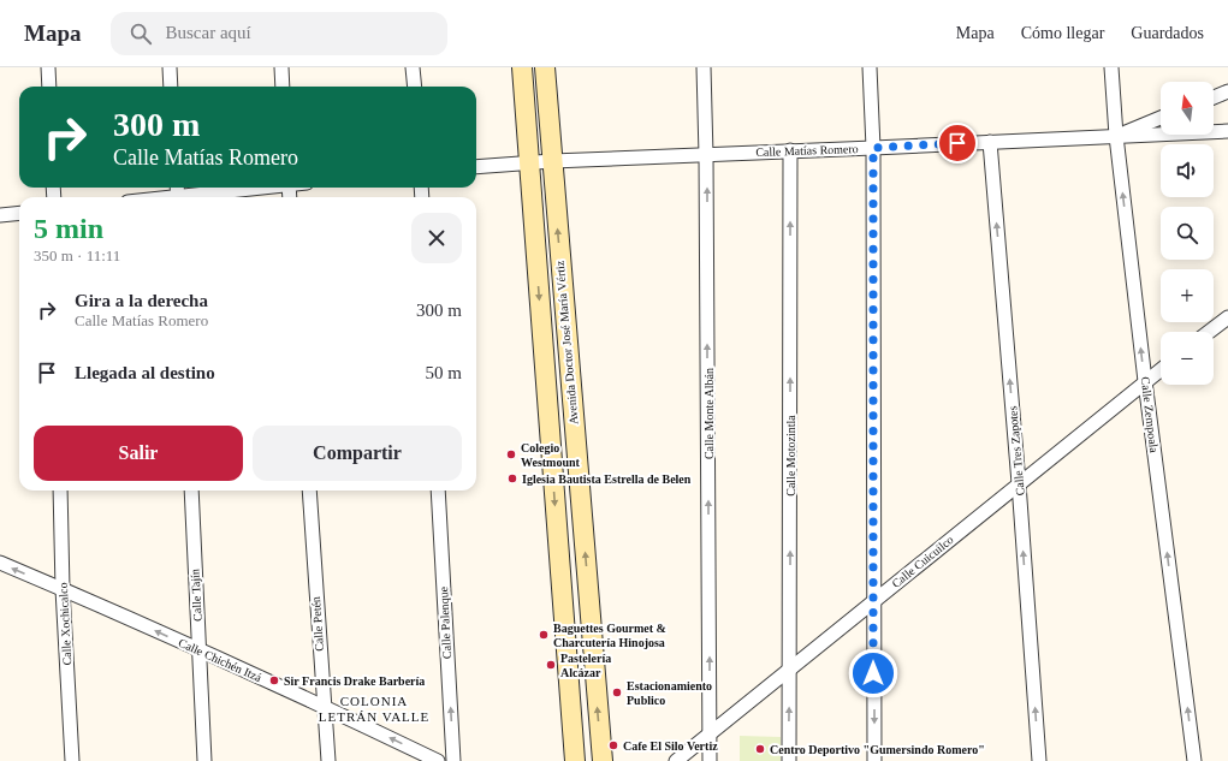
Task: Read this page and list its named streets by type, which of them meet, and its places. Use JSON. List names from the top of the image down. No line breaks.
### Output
{"streets":{"main road":["Avenida Doctor José María Vértiz"],"street":["Calle Matías Romero","Calle Monte Albán","Calle Zempoala","Calle Tres Zapotes","Calle Motozintla","Calle Cuicuilco","Calle Tajín","Calle Palenque","Calle Xochicalco","Calle Petén","Calle Chichén Itzá"]},"crossings":[["Calle Matías Romero","Avenida Doctor José María Vértiz"],["Calle Matías Romero","Calle Monte Albán"],["Calle Matías Romero","Calle Zempoala"],["Calle Matías Romero","Calle Tres Zapotes"],["Calle Matías Romero","Calle Motozintla"],["Calle Monte Albán","Calle Cuicuilco"],["Calle Zempoala","Calle Cuicuilco"],["Calle Tres Zapotes","Calle Cuicuilco"],["Calle Motozintla","Calle Cuicuilco"],["Calle Tajín","Calle Chichén Itzá"],["Calle Xochicalco","Calle Chichén Itzá"],["Calle Petén","Calle Chichén Itzá"]],"one_way":["Calle Monte Albán","Calle Zempoala","Calle Tres Zapotes","Calle Palenque","Calle Chichén Itzá"],"districts":["COLONIA LETRÁN VALLE"],"places":["Colegio Westmount","Iglesia Bautista Estrella de Belen","Baguettes Gourmet & Charcutería Hinojosa","Pastelería Alcázar","Sir Francis Drake Barbería","Estacionamiento Publico","Cafe El Silo Vertiz","Centro Deportivo \"Gumersindo Romero\""],"north":"top","page":{"header":"Mapa","search":"Buscar aquí","nav":["Mapa","Cómo llegar","Guardados"],"map_buttons":["+","−"],"turn":["300 m","Calle Matías Romero"],"heading":["5 min","350 m · 11:11"],"list":[{"name":"Gira a la derecha","note":"Calle Matías Romero","value":"300 m"},{"name":"Llegada al destino","value":"50 m"}],"buttons":["Salir","Compartir"]}}
